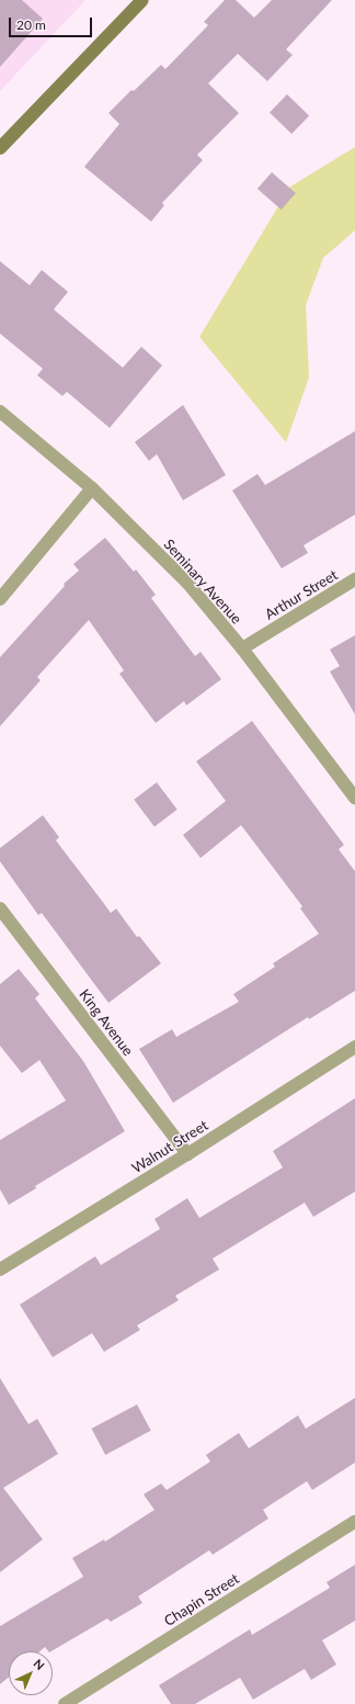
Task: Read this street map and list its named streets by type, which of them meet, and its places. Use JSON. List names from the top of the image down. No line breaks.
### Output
{"streets":{"street":["Seminary Avenue","Arthur Street","King Avenue","Walnut Street","Chapin Street"]},"crossings":[["Seminary Avenue","Arthur Street"],["King Avenue","Walnut Street"]],"scale_bar":"20 m","north":"top right"}
